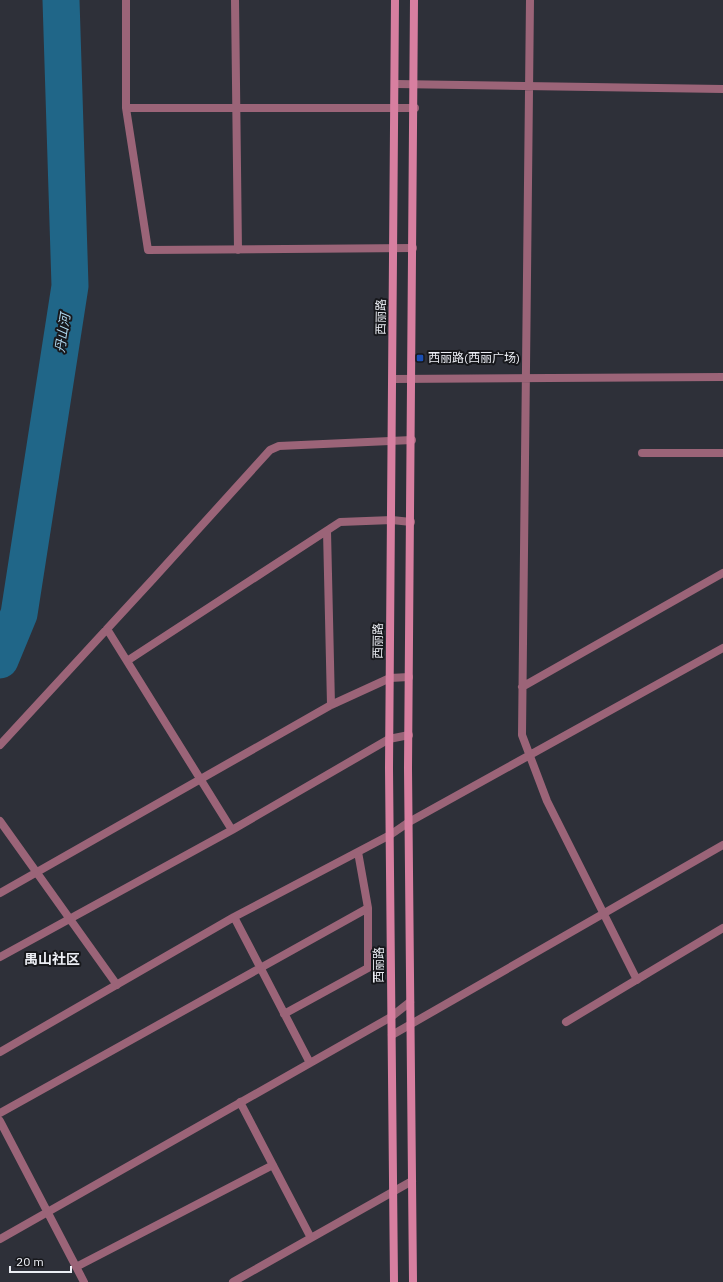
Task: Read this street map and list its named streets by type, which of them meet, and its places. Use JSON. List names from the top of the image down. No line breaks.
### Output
{"streets":{"main road":["西丽路"]},"districts":["禺山社区"],"water":["丹山河"],"places":{"transit":["西丽路(西丽广场)"]},"scale_bar":"20 m"}
